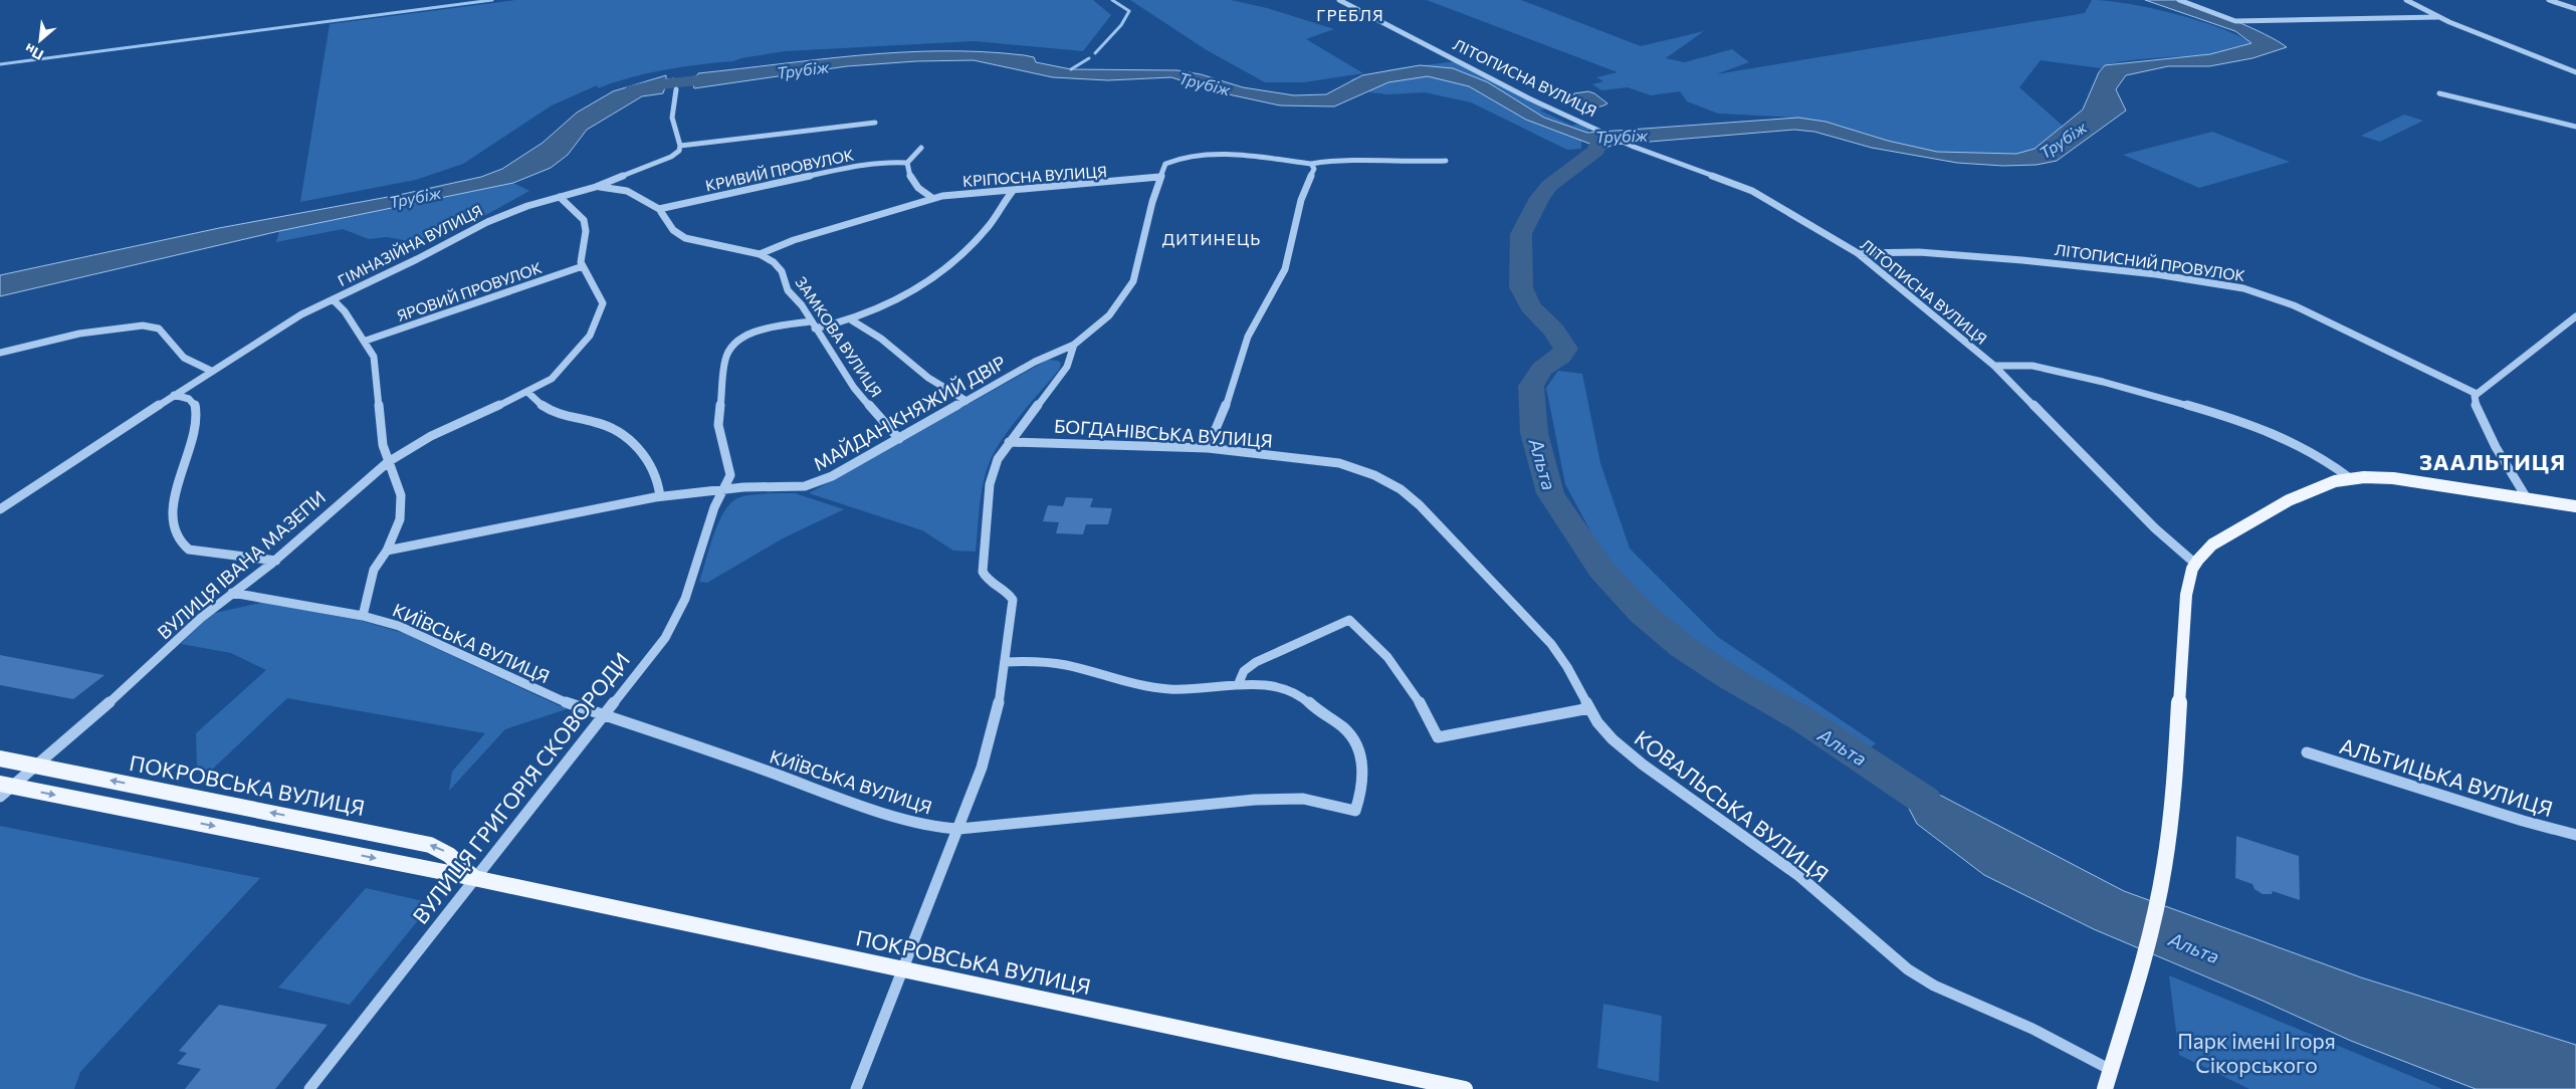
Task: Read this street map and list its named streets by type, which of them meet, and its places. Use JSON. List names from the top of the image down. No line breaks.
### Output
{"streets":{"main road":["ПОКРОВСЬКА ВУЛИЦЯ"],"street":["ЛІТОПИСНА ВУЛИЦЯ","КРИВИЙ ПРОВУЛОК","КРІПОСНА ВУЛИЦЯ","ГІМНАЗІЙНА ВУЛИЦЯ","ЛІТОПИСНИЙ ПРОВУЛОК","ЯРОВИЙ ПРОВУЛОК","ЗАМКОВА ВУЛИЦЯ","МАЙДАН КНЯЖИЙ ДВІР","БОГДАНІВСЬКА ВУЛИЦЯ","ВУЛИЦЯ ІВАНА МАЗЕПИ","КИЇВСЬКА ВУЛИЦЯ","АЛЬТИЦЬКА ВУЛИЦЯ","ВУЛИЦЯ ГРИГОРІЯ СКОВОРОДИ","КОВАЛЬСЬКА ВУЛИЦЯ"]},"crossings":[["ЛІТОПИСНА ВУЛИЦЯ","ЛІТОПИСНИЙ ПРОВУЛОК"],["КРИВИЙ ПРОВУЛОК","ЗАМКОВА ВУЛИЦЯ"],["КРІПОСНА ВУЛИЦЯ","ЗАМКОВА ВУЛИЦЯ"],["КРІПОСНА ВУЛИЦЯ","МАЙДАН КНЯЖИЙ ДВІР"],["КРІПОСНА ВУЛИЦЯ","ВУЛИЦЯ ГРИГОРІЯ СКОВОРОДИ"],["ГІМНАЗІЙНА ВУЛИЦЯ","ЗАМКОВА ВУЛИЦЯ"],["ЯРОВИЙ ПРОВУЛОК","ВУЛИЦЯ ІВАНА МАЗЕПИ"],["ЗАМКОВА ВУЛИЦЯ","МАЙДАН КНЯЖИЙ ДВІР"],["ЗАМКОВА ВУЛИЦЯ","ВУЛИЦЯ ГРИГОРІЯ СКОВОРОДИ"],["МАЙДАН КНЯЖИЙ ДВІР","ВУЛИЦЯ ГРИГОРІЯ СКОВОРОДИ"],["БОГДАНІВСЬКА ВУЛИЦЯ","КОВАЛЬСЬКА ВУЛИЦЯ"],["ВУЛИЦЯ ІВАНА МАЗЕПИ","КИЇВСЬКА ВУЛИЦЯ"],["ВУЛИЦЯ ІВАНА МАЗЕПИ","ПОКРОВСЬКА ВУЛИЦЯ"],["КИЇВСЬКА ВУЛИЦЯ","ВУЛИЦЯ ГРИГОРІЯ СКОВОРОДИ"],["ПОКРОВСЬКА ВУЛИЦЯ","ВУЛИЦЯ ГРИГОРІЯ СКОВОРОДИ"]],"districts":["ГРЕБЛЯ","ДИТИНЕЦЬ","ЗААЛЬТИЦЯ"],"water":["Трубіж","Альта"],"parks":["Парк імені Ігоря Сікорського"],"north":"bottom left"}
